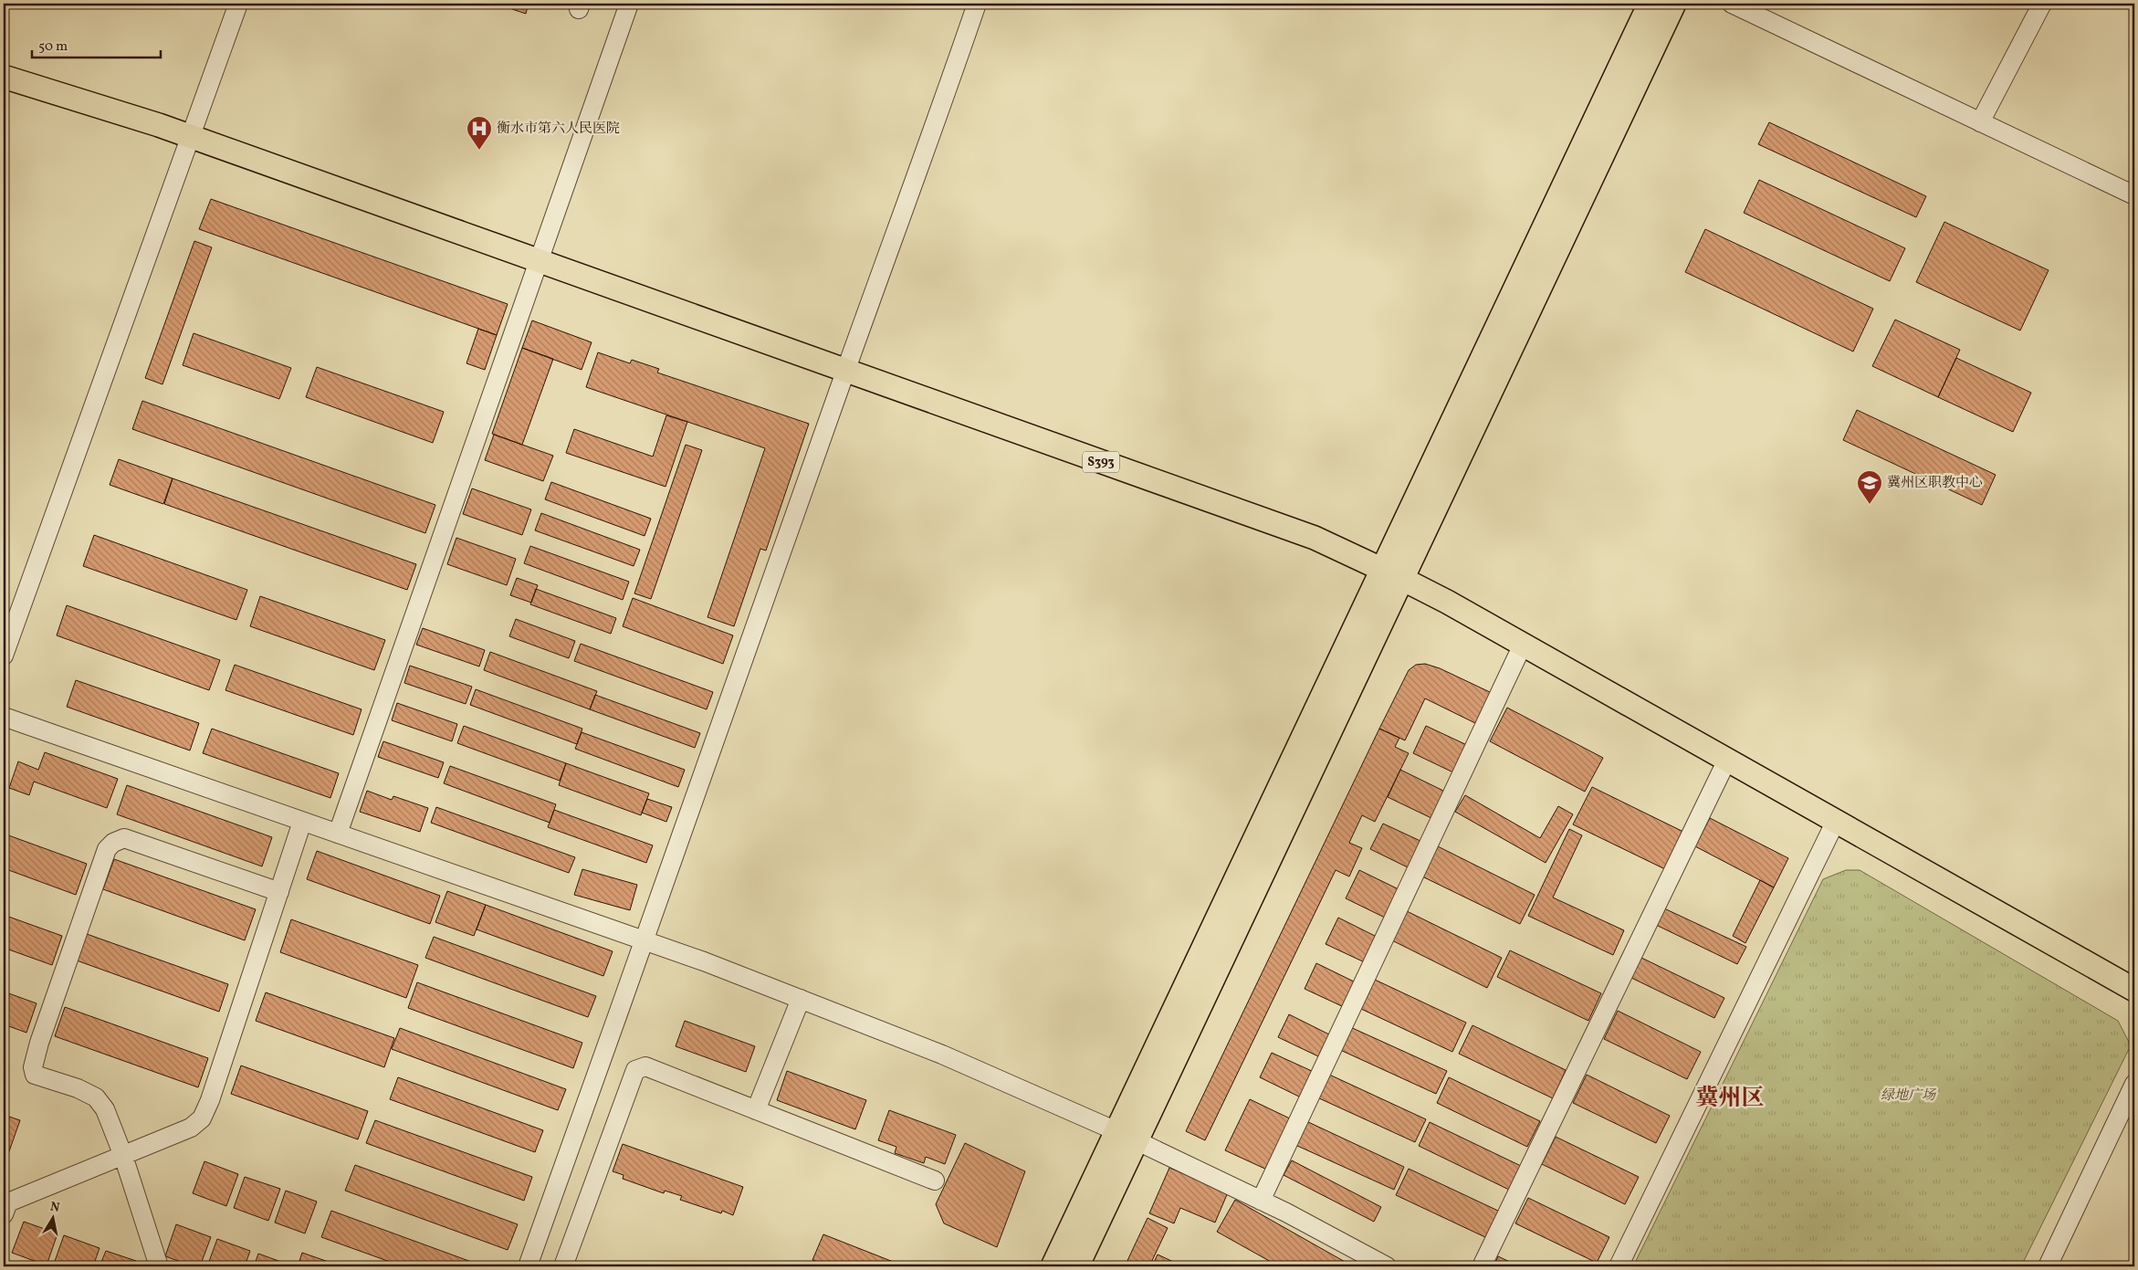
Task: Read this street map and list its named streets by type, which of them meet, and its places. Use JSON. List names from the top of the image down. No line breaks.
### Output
{"streets":{"main road":["S393"]},"districts":["冀州区"],"parks":["绿地广场"],"places":{"hospital":["衡水市第六人民医院"],"school or university":["冀州区职教中心"]},"scale_bar":"50 m","north":"top"}
